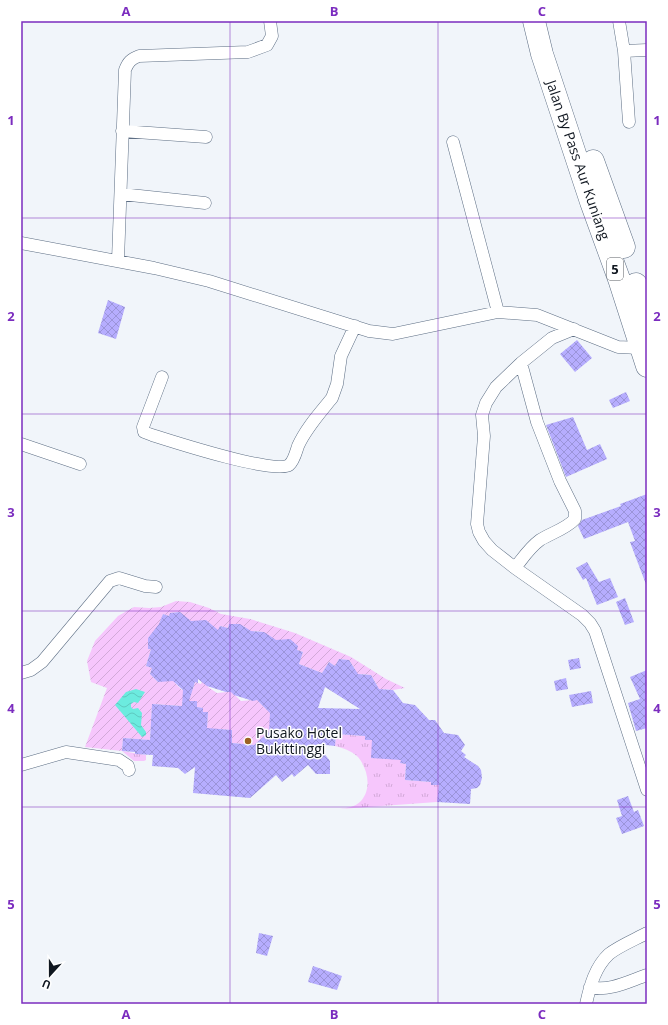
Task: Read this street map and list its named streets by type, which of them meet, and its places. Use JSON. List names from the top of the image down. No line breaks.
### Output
{"streets":{"highway":["Jalan By Pass Aur Kuniang","5"]},"places":["Pusako Hotel Bukittinggi"],"north":"bottom","grid":{"columns":["A","B","C"],"rows":["1","2","3","4","5"]}}
